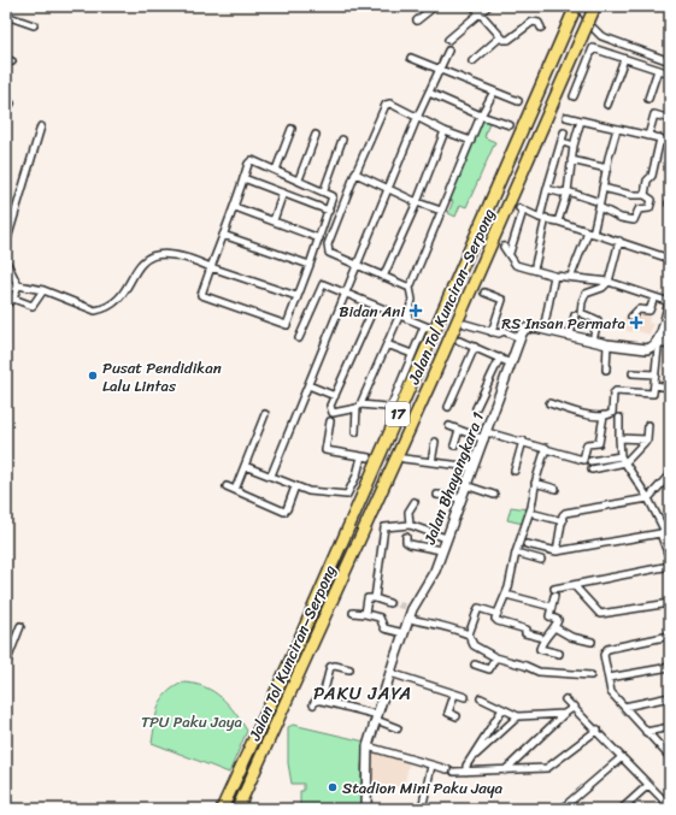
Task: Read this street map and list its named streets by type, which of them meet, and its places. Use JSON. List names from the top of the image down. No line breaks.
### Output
{"streets":{"highway":["Jalan Tol Kunciran–Serpong","17"],"street":["Jalan Bhayangkara 1"]},"districts":["PAKU JAYA"],"parks":["TPU Paku Jaya"],"places":{"health":["Bidan Ani","RS Insan Permata"],"other":["Pusat Pendidikan Lalu Lintas","Stadion Mini Paku Jaya"]}}
